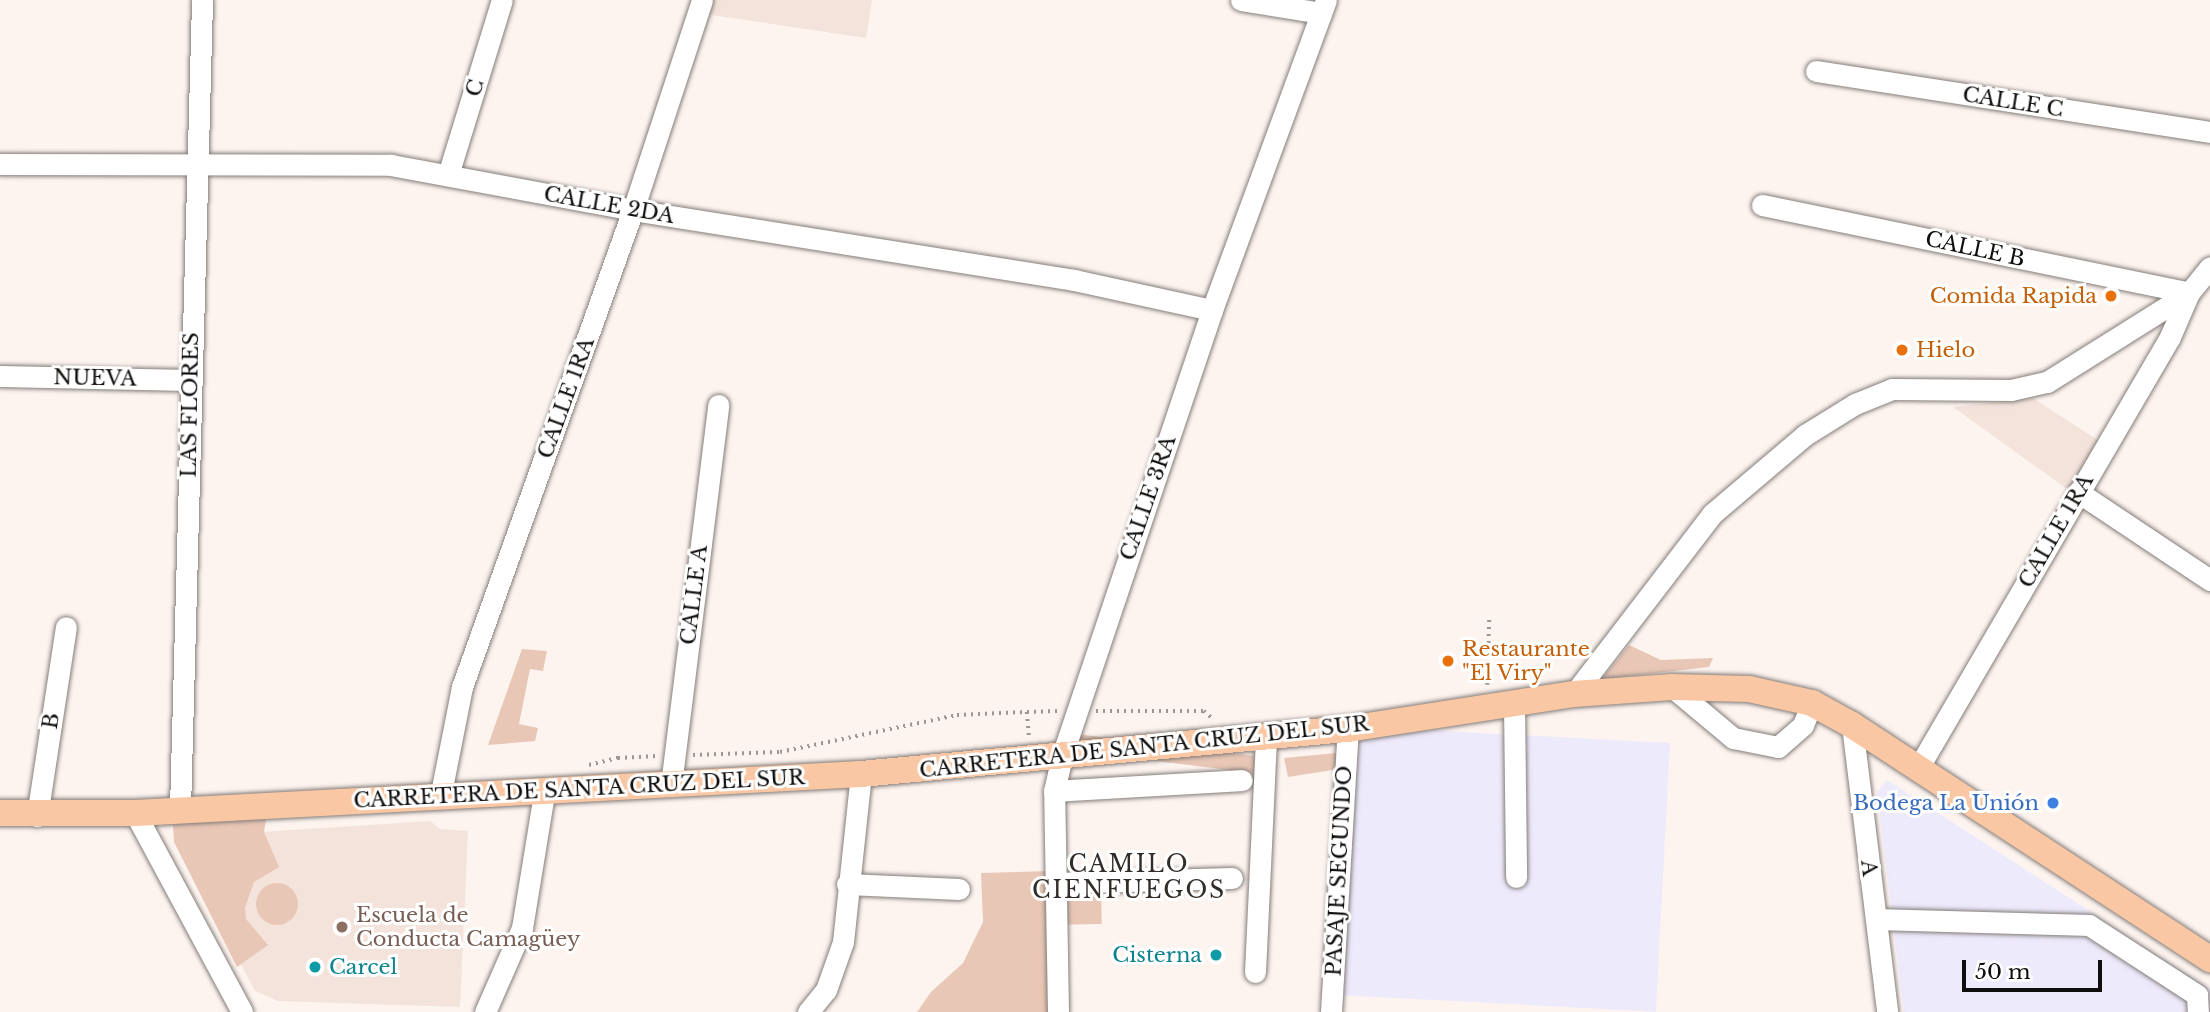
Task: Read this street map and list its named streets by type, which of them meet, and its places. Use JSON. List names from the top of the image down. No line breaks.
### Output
{"streets":{"main road":["CARRETERA DE SANTA CRUZ DEL SUR"],"street":["C","CALLE C","CALLE 2DA","CALLE B","NUEVA","CALLE 1RA","LAS FLORES","CALLE 3RA","CALLE A","B","A","PASAJE SEGUNDO"]},"crossings":[["C","CALLE 2DA"],["CALLE 2DA","CALLE 1RA"],["CALLE 2DA","LAS FLORES"],["CALLE 2DA","CALLE 3RA"],["CALLE B","CALLE 1RA"],["NUEVA","LAS FLORES"],["CALLE 1RA","CARRETERA DE SANTA CRUZ DEL SUR"],["LAS FLORES","CARRETERA DE SANTA CRUZ DEL SUR"],["CALLE 3RA","CARRETERA DE SANTA CRUZ DEL SUR"],["CALLE A","CARRETERA DE SANTA CRUZ DEL SUR"],["B","CARRETERA DE SANTA CRUZ DEL SUR"],["CARRETERA DE SANTA CRUZ DEL SUR","A"],["CARRETERA DE SANTA CRUZ DEL SUR","PASAJE SEGUNDO"]],"districts":["CAMILO CIENFUEGOS"],"places":["Comida Rapida","Hielo","Restaurante \"El Viry\"","Bodega La Unión","Escuela de Conducta Camagüey","Cisterna","Carcel"],"scale_bar":"50 m"}
